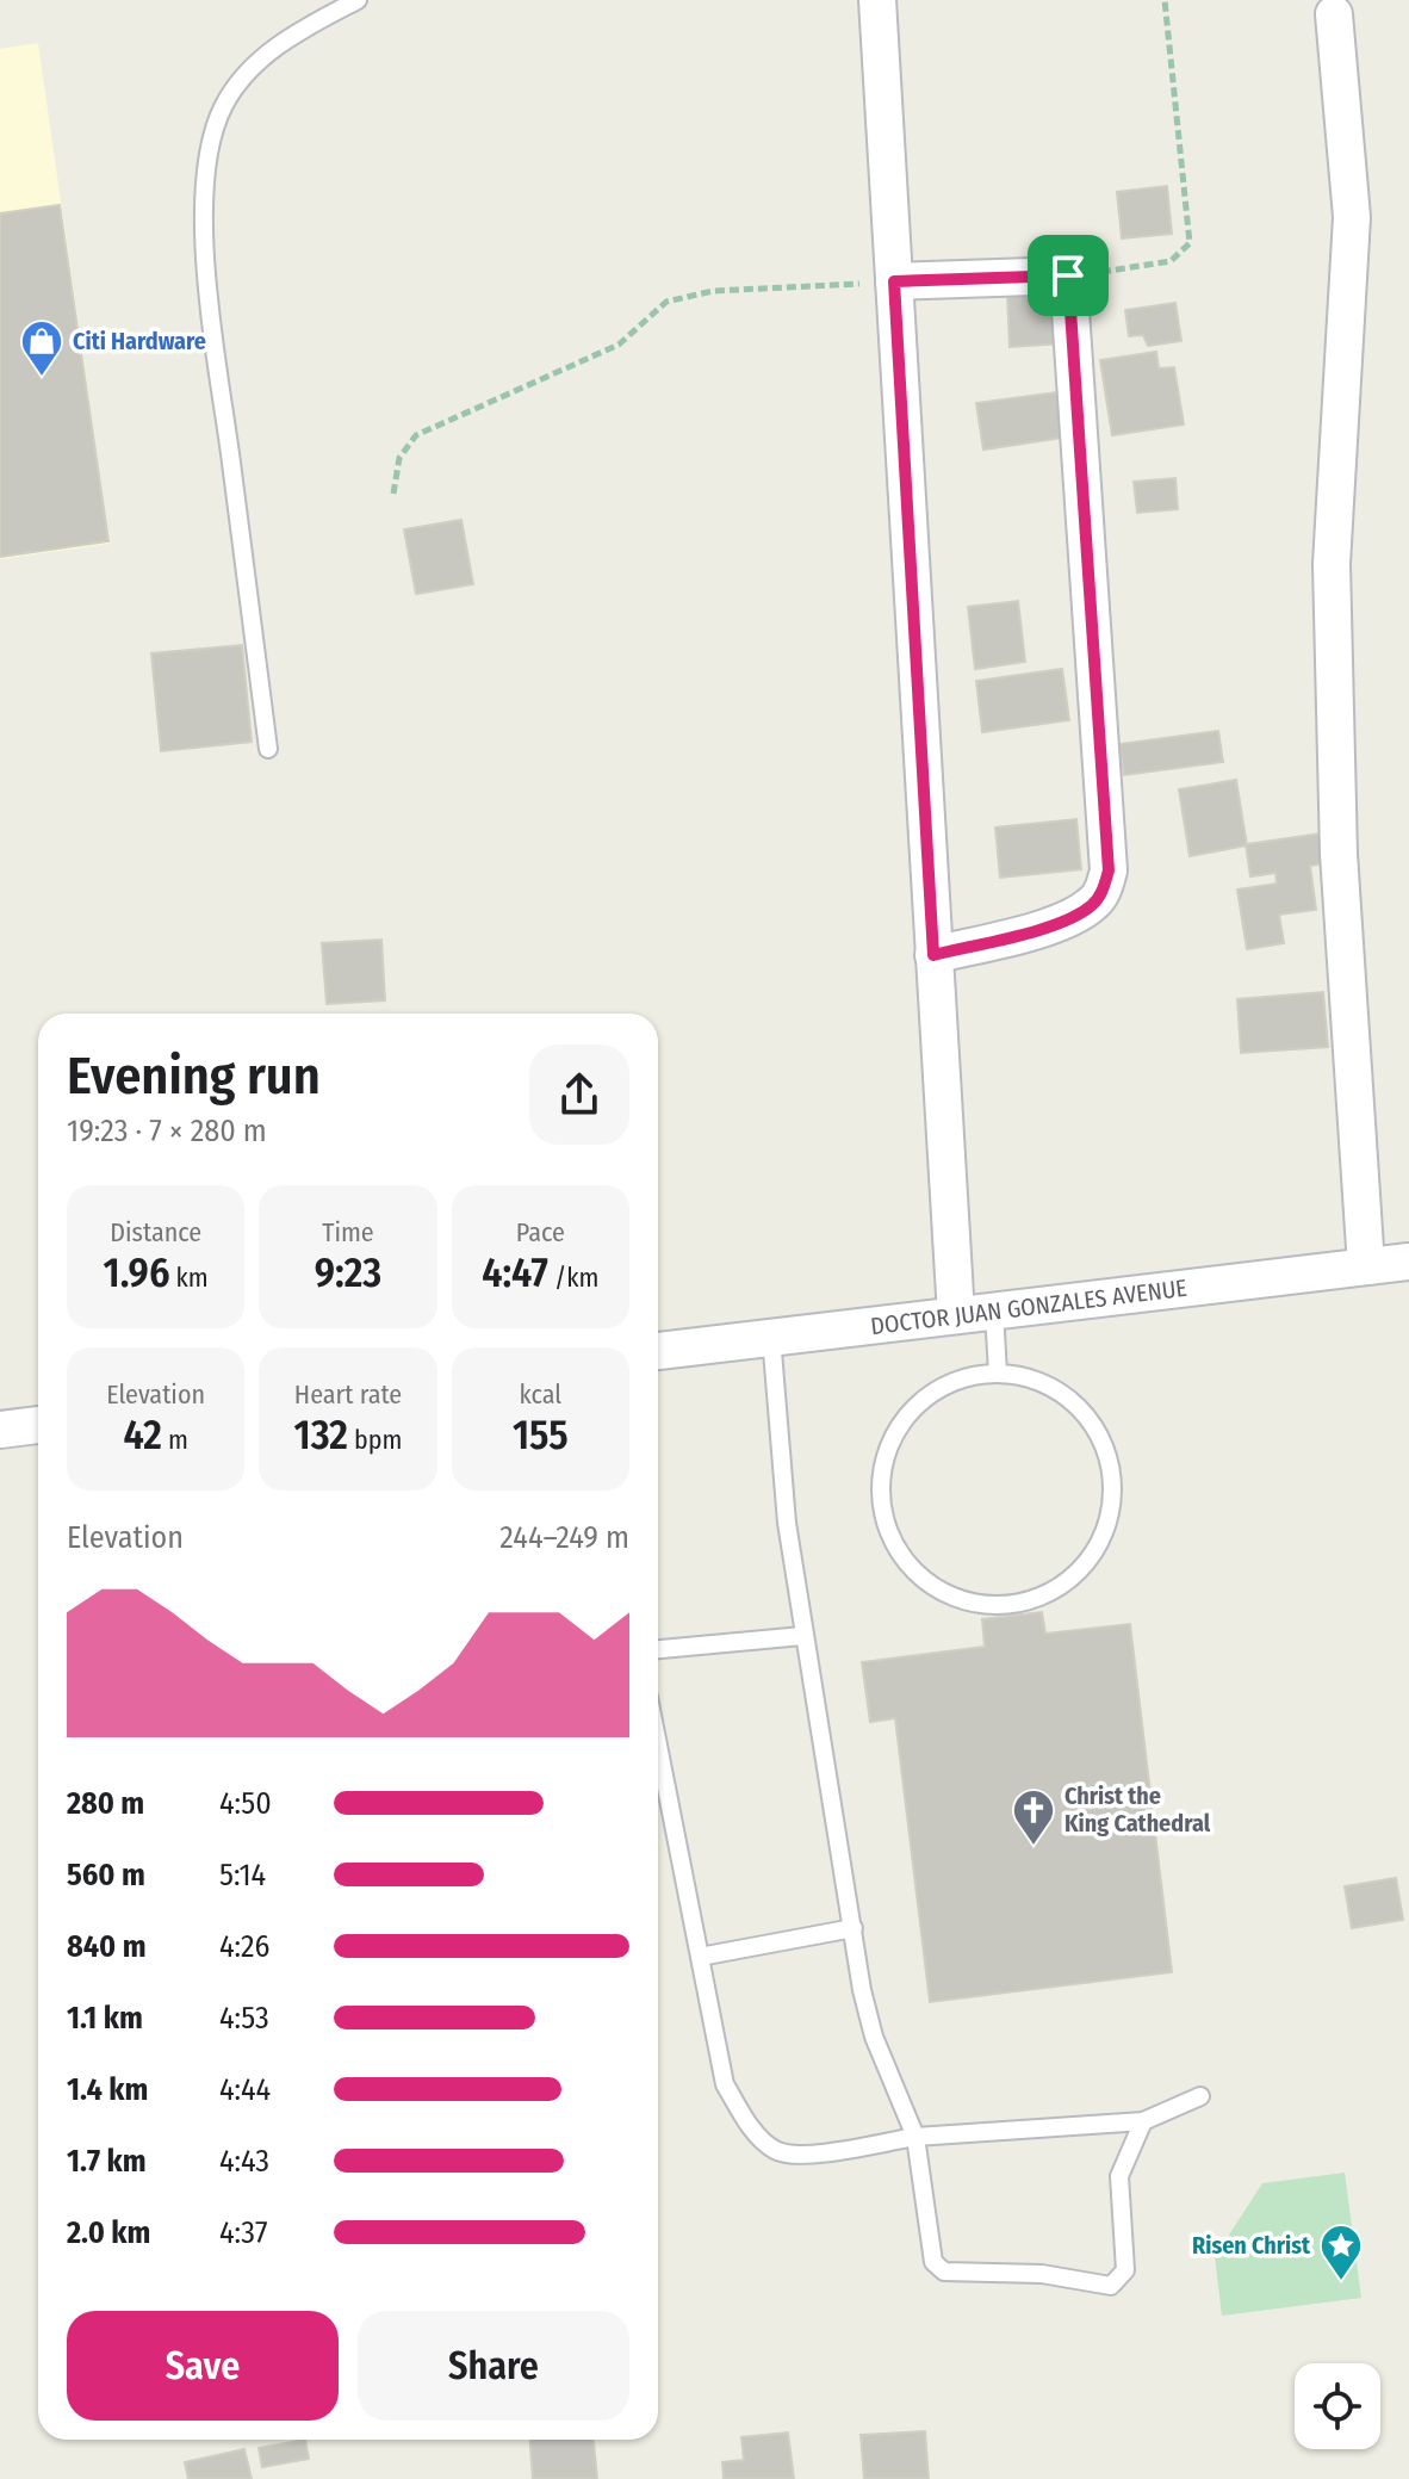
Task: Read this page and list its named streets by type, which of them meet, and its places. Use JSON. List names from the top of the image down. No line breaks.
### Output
{"streets":{"street":["DOCTOR JUAN GONZALES AVENUE"]},"places":{"shop":["Citi Hardware"],"church":["Christ the King Cathedral"],"place":["Risen Christ"]},"page":{"heading":["Evening run","19:23 · 7 × 280 m"],"stats":[["Distance","1.96 km"],["Time","9:23"],["Pace","4:47 /km"],["Elevation","42 m"],["Heart rate","132 bpm"],["kcal","155"]],"chart":["Elevation","244–249 m"],"list":[{"name":"280 m","note":"4:50"},{"name":"560 m","note":"5:14"},{"name":"840 m","note":"4:26"},{"name":"1.1 km","note":"4:53"},{"name":"1.4 km","note":"4:44"},{"name":"1.7 km","note":"4:43"},{"name":"2.0 km","note":"4:37"}],"buttons":["Save","Share"]}}
